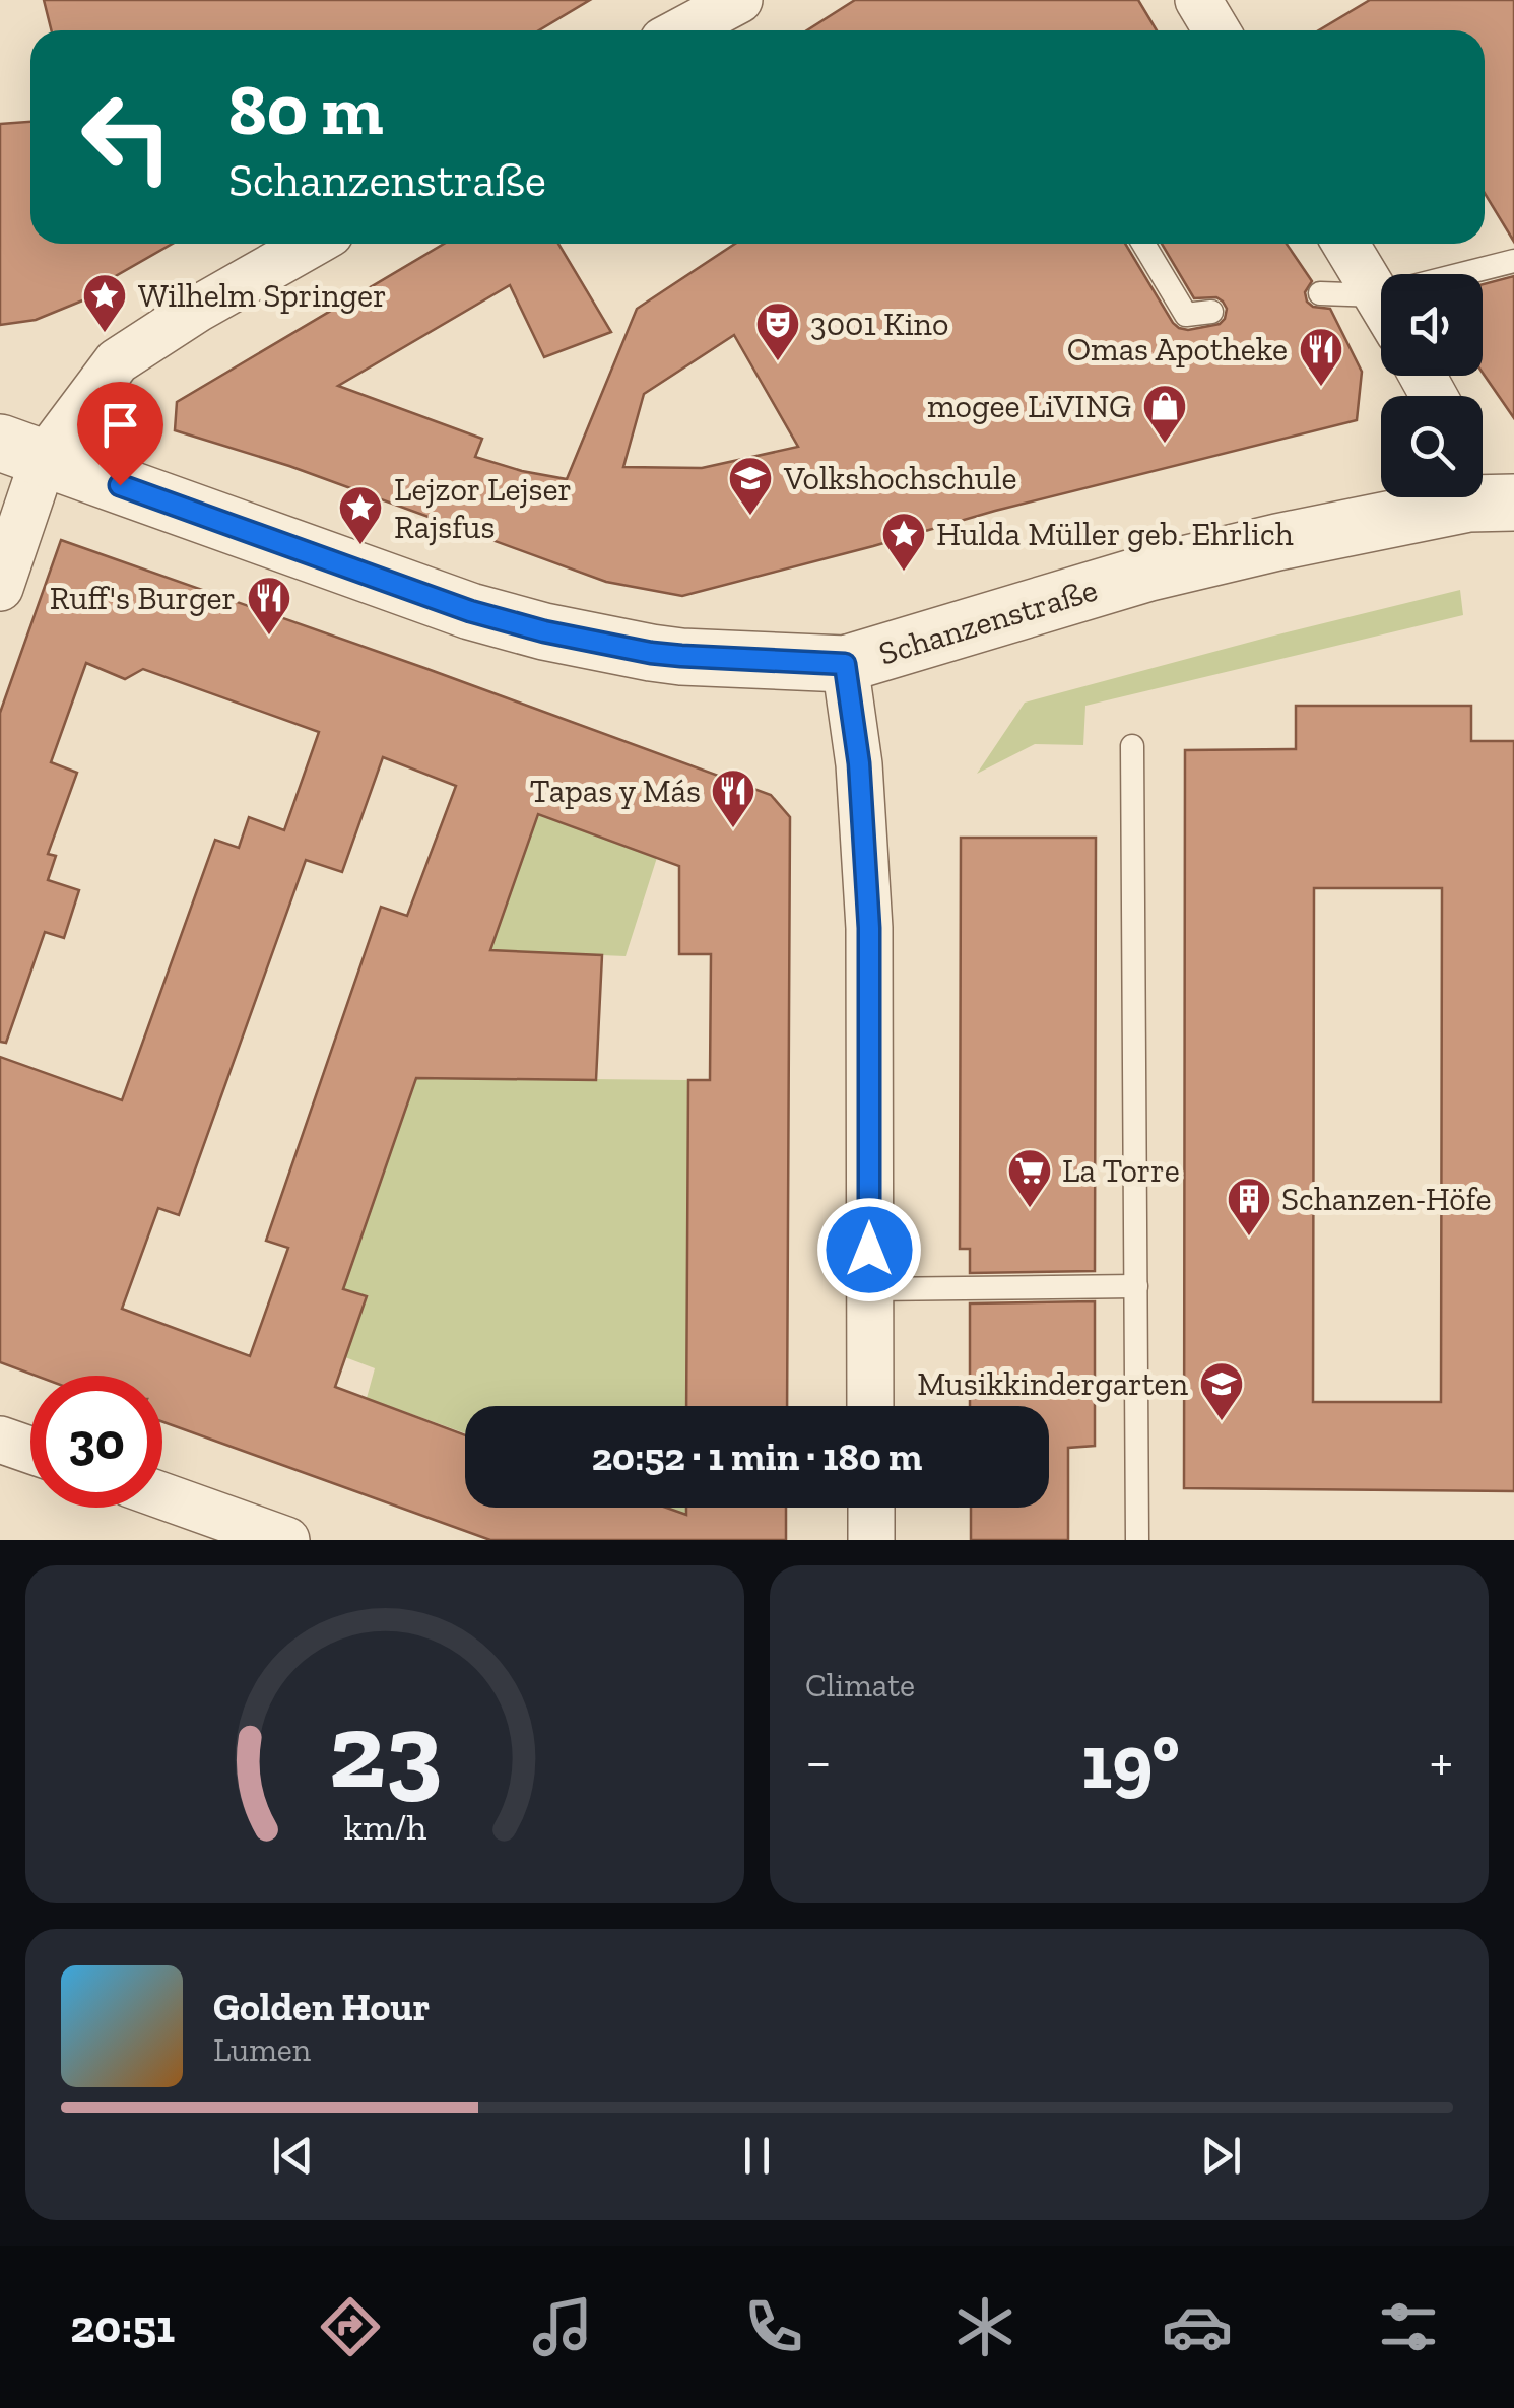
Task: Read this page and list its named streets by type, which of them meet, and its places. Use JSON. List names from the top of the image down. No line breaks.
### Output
{"streets":{"street":["Schanzenstraße"]},"places":{"place":["Wilhelm Springer","Lejzor Lejser Rajsfus","Hulda Müller geb. Ehrlich"],"theatre":["3001 Kino"],"restaurant":["Omas Apotheke","Ruff's Burger","Tapas y Más"],"shop":["mogee LiVING"],"school or university":["Volkshochschule","Musikkindergarten"],"supermarket":["La Torre"],"building":["Schanzen-Höfe"]},"page":{"turn":["80 m","Schanzenstraße"],"limit":"30","trip":"20:52 · 1 min · 180 m","tile":"Climate","heat":["−","19°","+"],"song":["Golden Hour","Lumen"],"tabs":"20:51","gauge":["23","km/h"]}}
